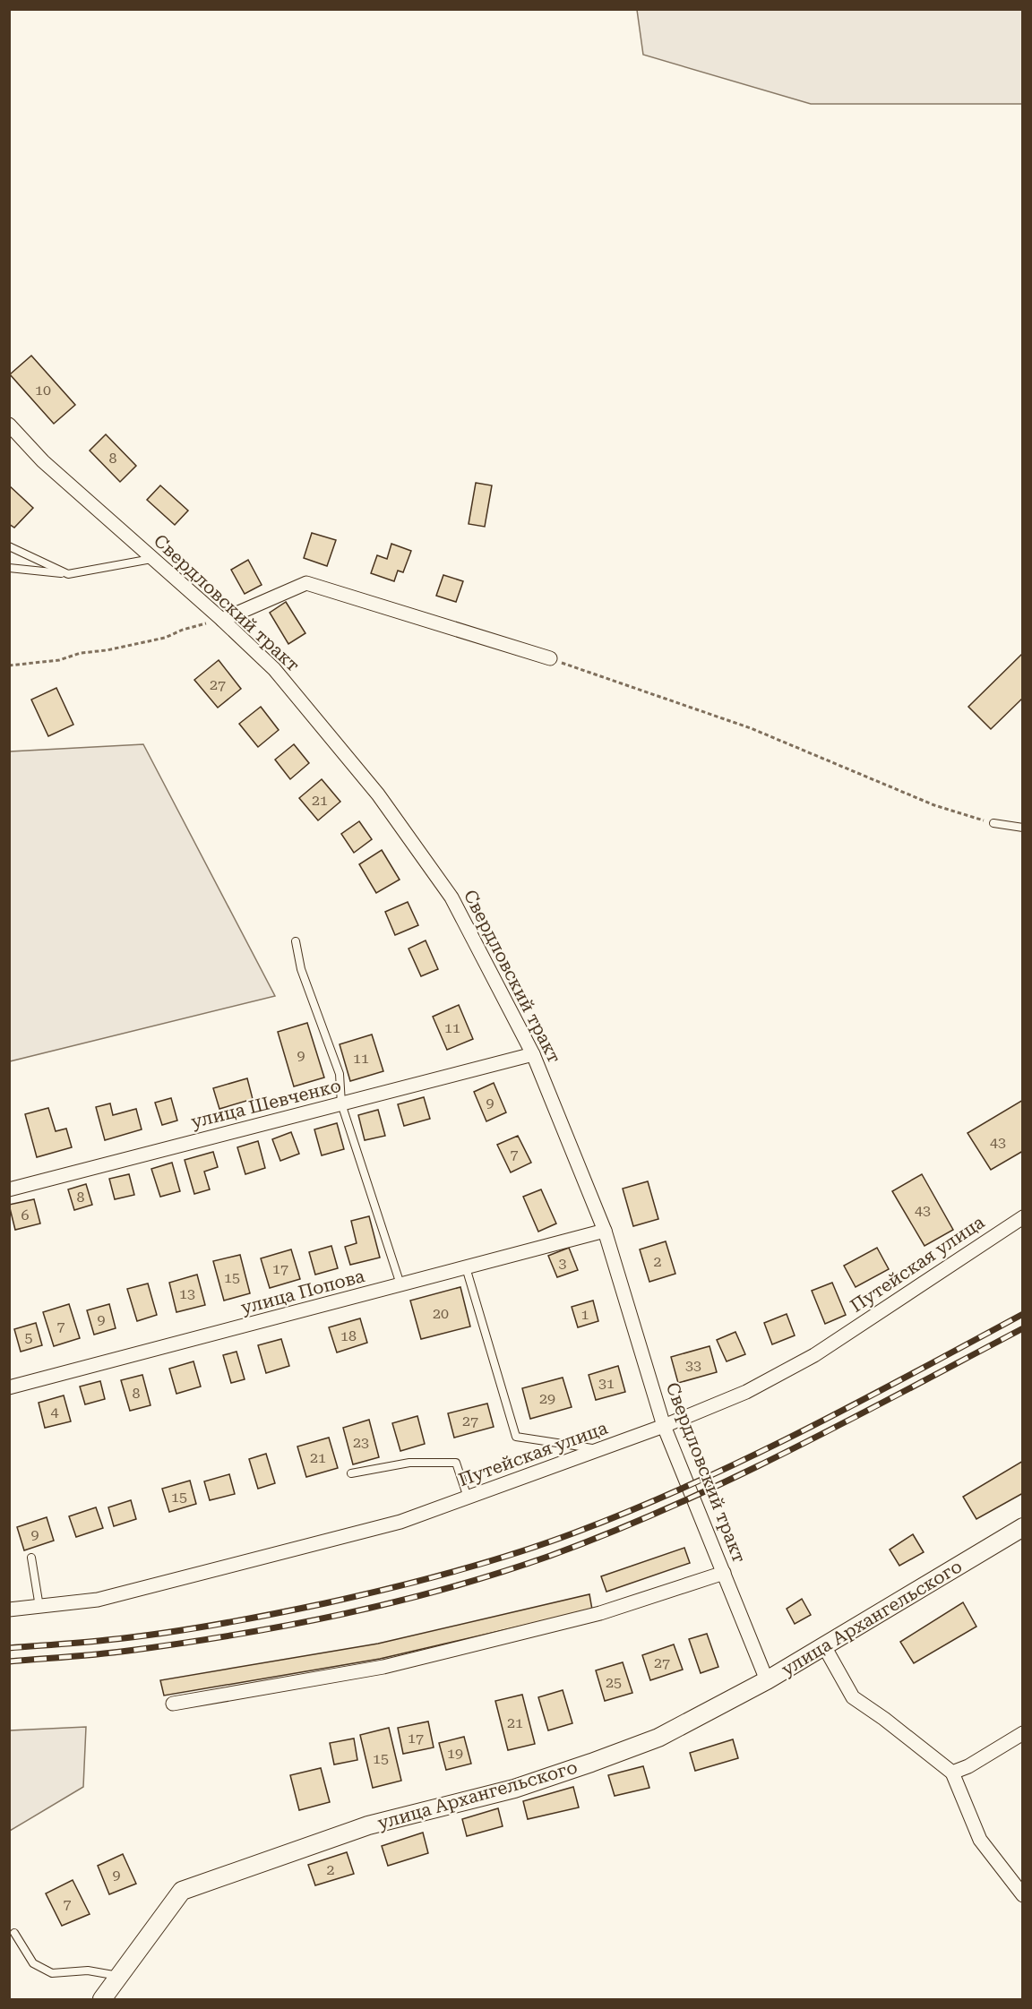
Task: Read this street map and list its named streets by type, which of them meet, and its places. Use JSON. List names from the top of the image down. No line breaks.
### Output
{"streets":{"street":["Свердловский тракт","улица Шевченко","Путейская улица","улица Попова","улица Архангельского"]},"crossings":[["Свердловский тракт","улица Шевченко"],["Свердловский тракт","Путейская улица"],["Свердловский тракт","улица Попова"],["Свердловский тракт","улица Архангельского"]],"house_numbers":["10","8","27","21","11","9","11","9","43","7","8","43","6","2","3","17","15","13","20","1","9","7","18","5","33","31","8","29","4","27","23","21","15","9","27","25","21","17","19","15","2","9","7"]}
